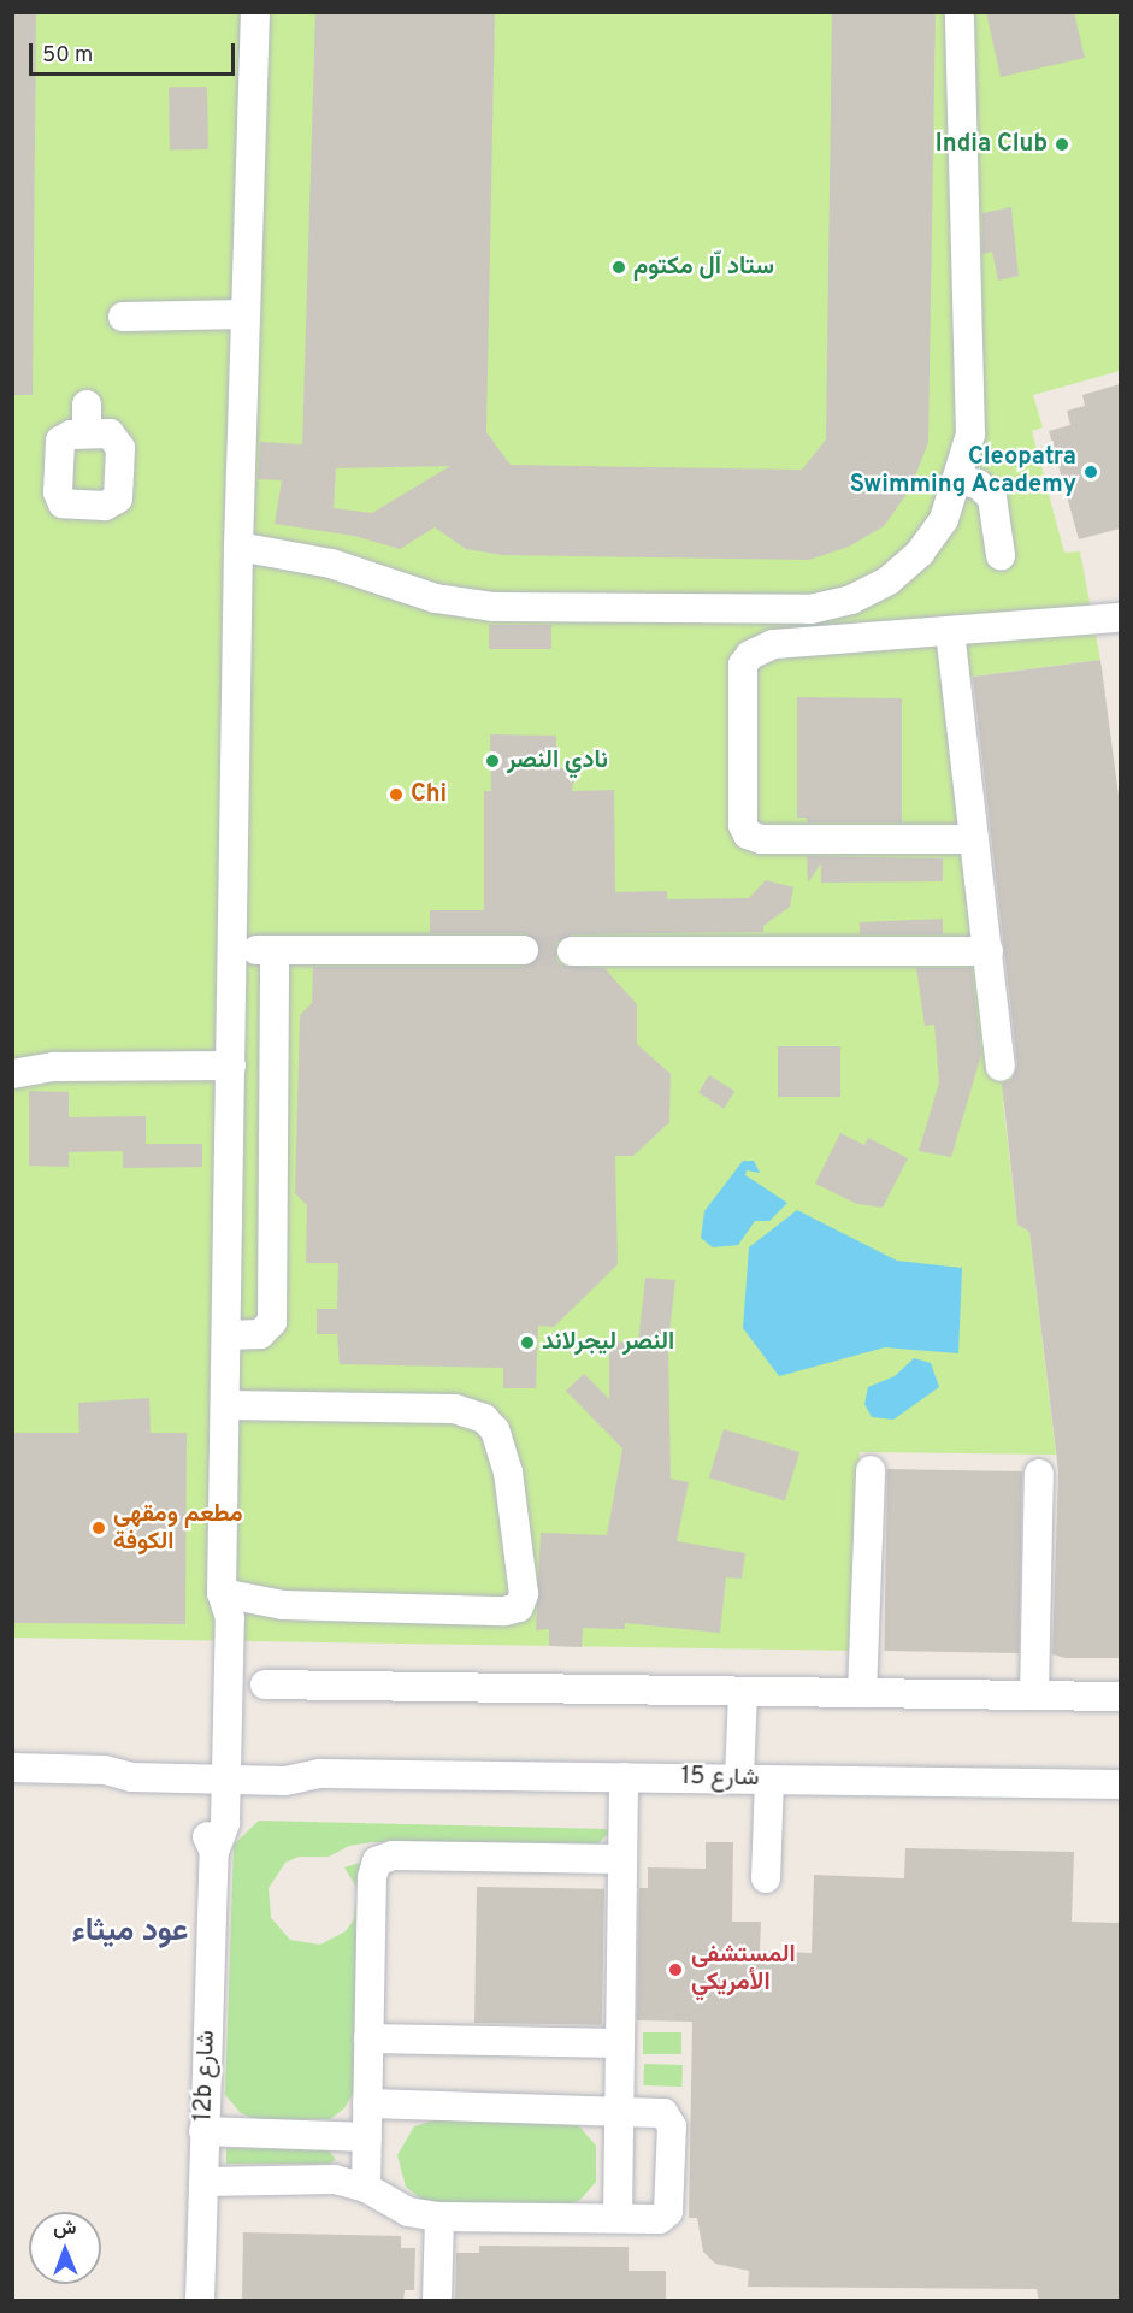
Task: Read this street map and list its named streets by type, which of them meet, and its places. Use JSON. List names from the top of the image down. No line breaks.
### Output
{"streets":{"street":["شارع 15","12b شارع"]},"crossings":[["شارع 15","12b شارع"]],"districts":["عود ميثاء"],"places":["India Club","ستاد اّل مكتوم","Cleopatra Swimming Academy","نادي النصر","Chi","النصر ليجرلاند","مطعم ومقهى الكوفة","المستشفى الأمريكي"],"scale_bar":"50 m","north":"top"}
